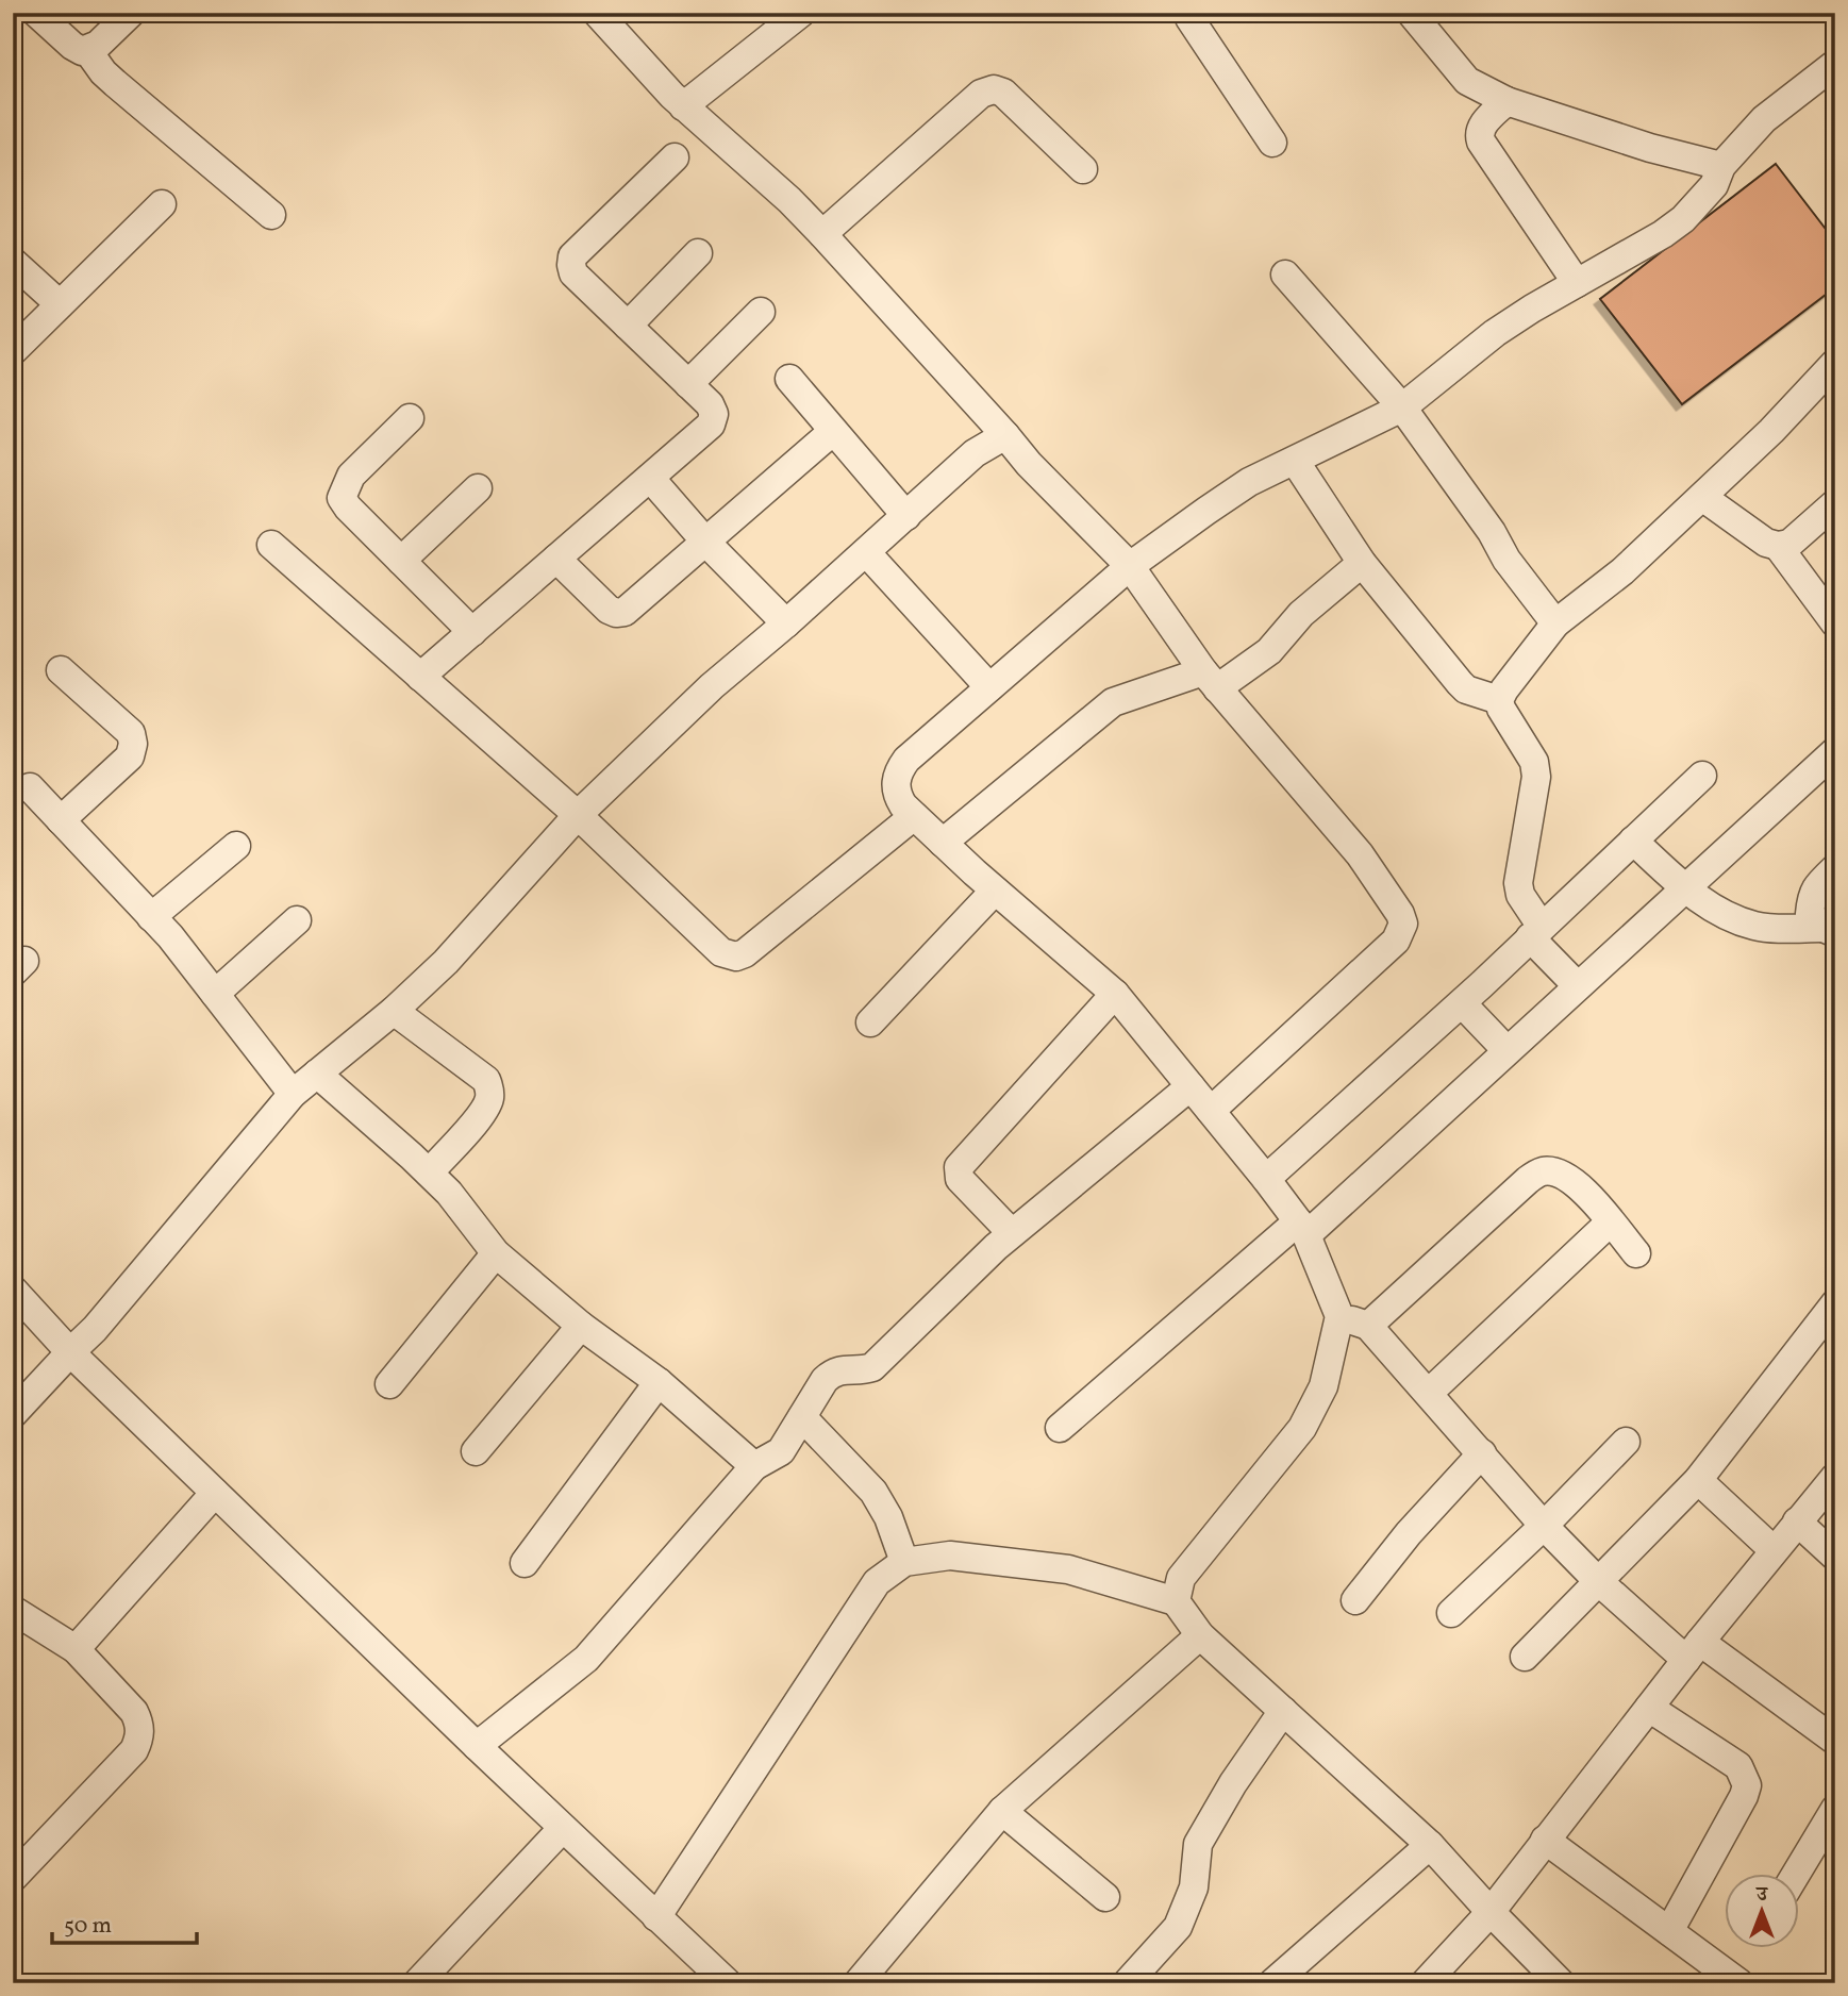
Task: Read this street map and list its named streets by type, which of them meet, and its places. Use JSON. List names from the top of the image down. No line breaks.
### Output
{"scale_bar":"50 m","north":"top"}
